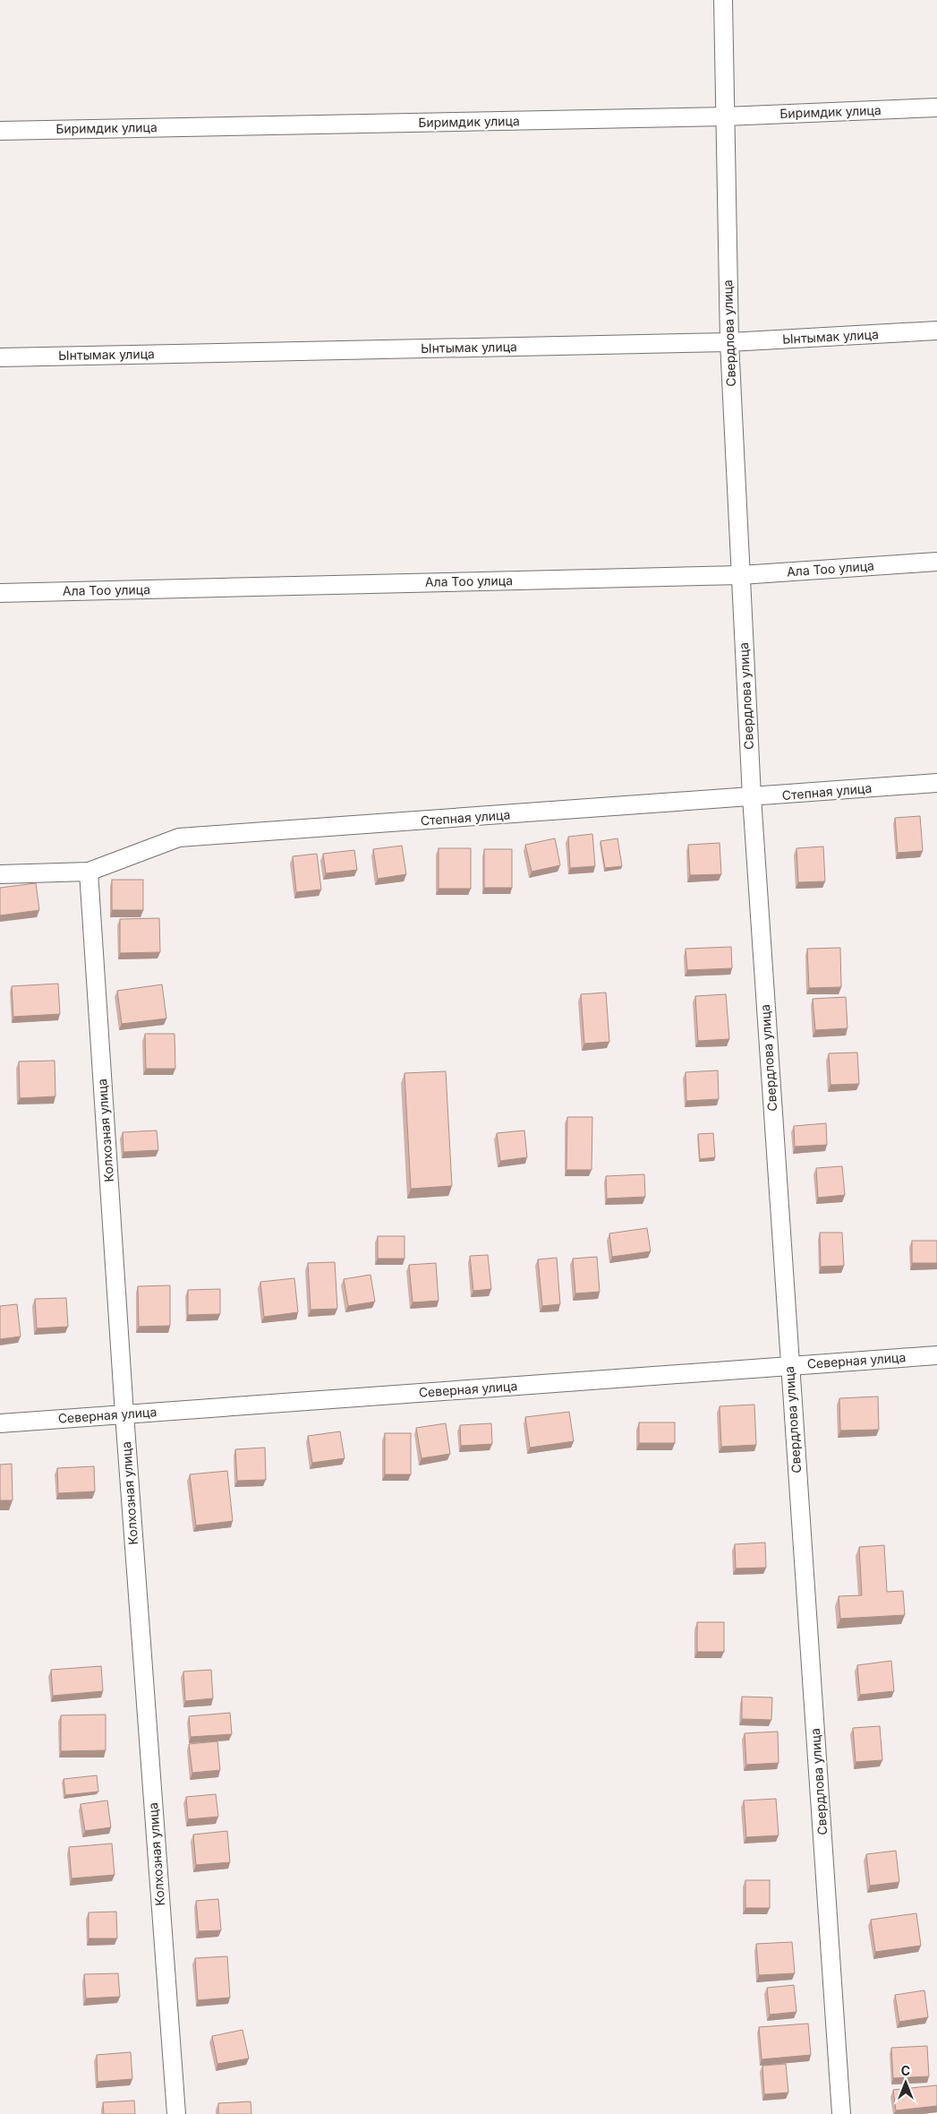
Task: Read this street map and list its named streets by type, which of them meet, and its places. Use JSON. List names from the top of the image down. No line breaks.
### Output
{"streets":{"street":["Биримдик улица","Свердлова улица","Ынтымак улица","Ала Тоо улица","Степная улица","Колхозная улица","Северная улица"]},"crossings":[["Биримдик улица","Свердлова улица"],["Свердлова улица","Ынтымак улица"],["Свердлова улица","Ала Тоо улица"],["Свердлова улица","Степная улица"],["Свердлова улица","Северная улица"],["Степная улица","Колхозная улица"],["Колхозная улица","Северная улица"]],"north":"top"}
